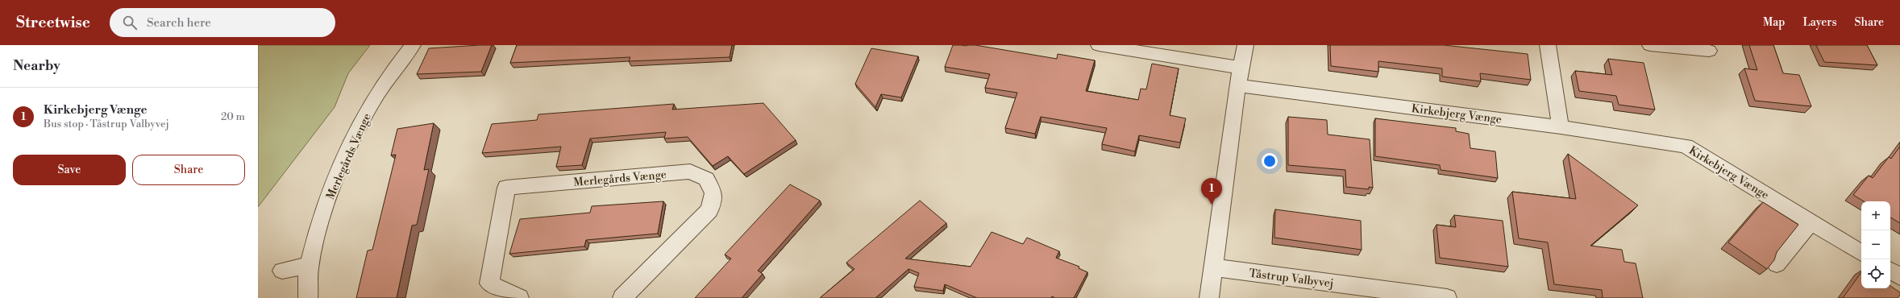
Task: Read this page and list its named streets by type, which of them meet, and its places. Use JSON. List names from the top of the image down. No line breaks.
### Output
{"streets":{"street":["Kirkebjerg Vænge","Merlegårds Vænge","Tåstrup Valbyvej"]},"page":{"header":"Streetwise","search":"Search here","nav":["Map","Layers","Share"],"heading":"Nearby","list":[{"mark":"1","name":"Kirkebjerg Vænge","note":"Bus stop · Tåstrup Valbyvej","value":"20 m"}],"buttons":["Save","Share"],"pins":"1","map_buttons":["+","−"]}}
